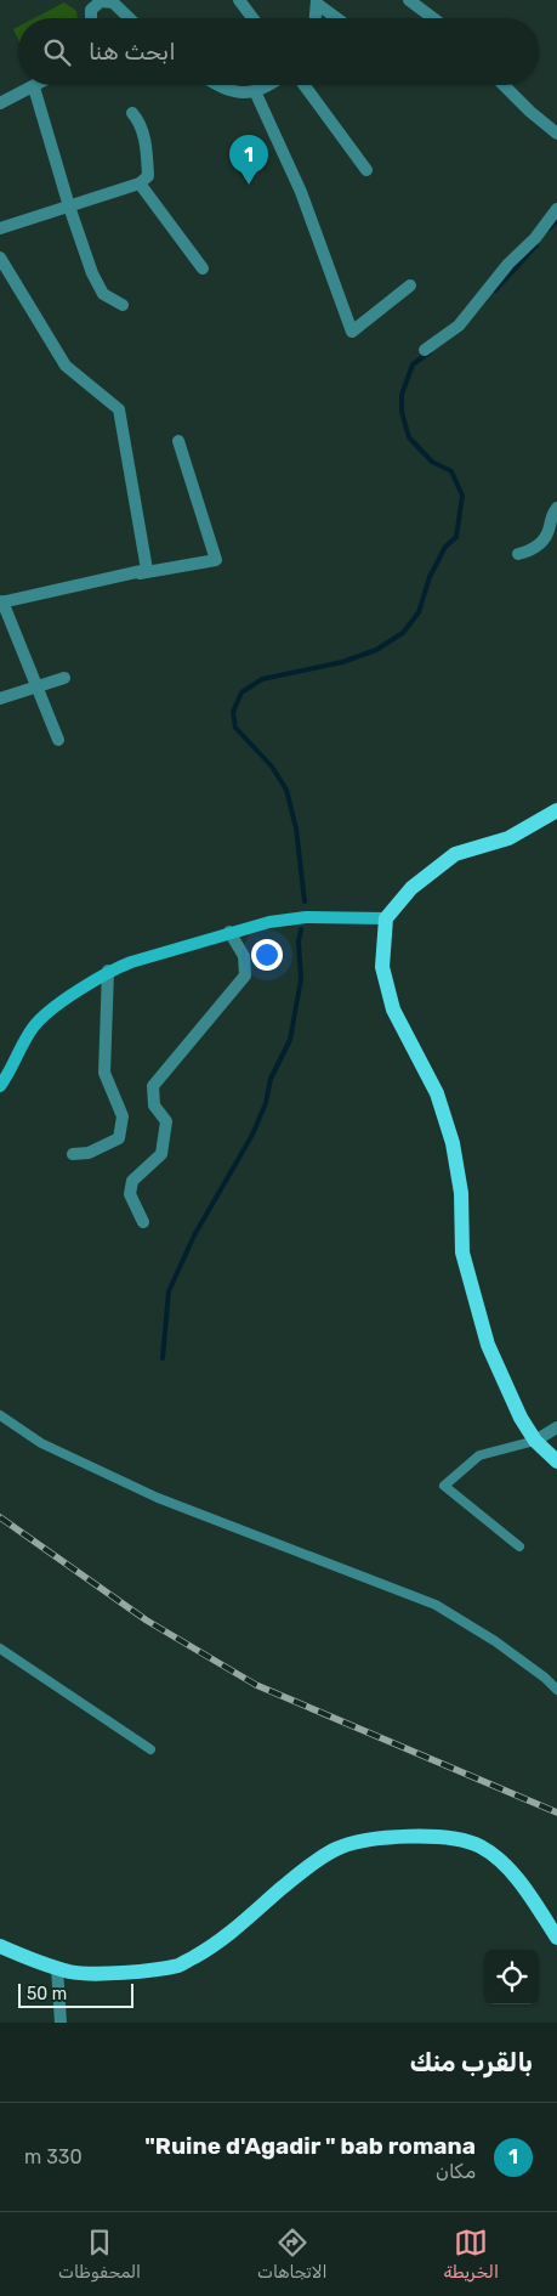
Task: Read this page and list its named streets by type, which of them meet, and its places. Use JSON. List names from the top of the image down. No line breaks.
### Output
{"scale_bar":"50 m","page":{"search":"ابحث هنا","pins":"1","scale":"50 m","heading":"بالقرب منك","list":[{"mark":"1","name":"Ruine d'Agadir \" bab romana\"","note":"مكان","value":"330 m"}],"nav":["الخريطة","الاتجاهات","المحفوظات"]}}
